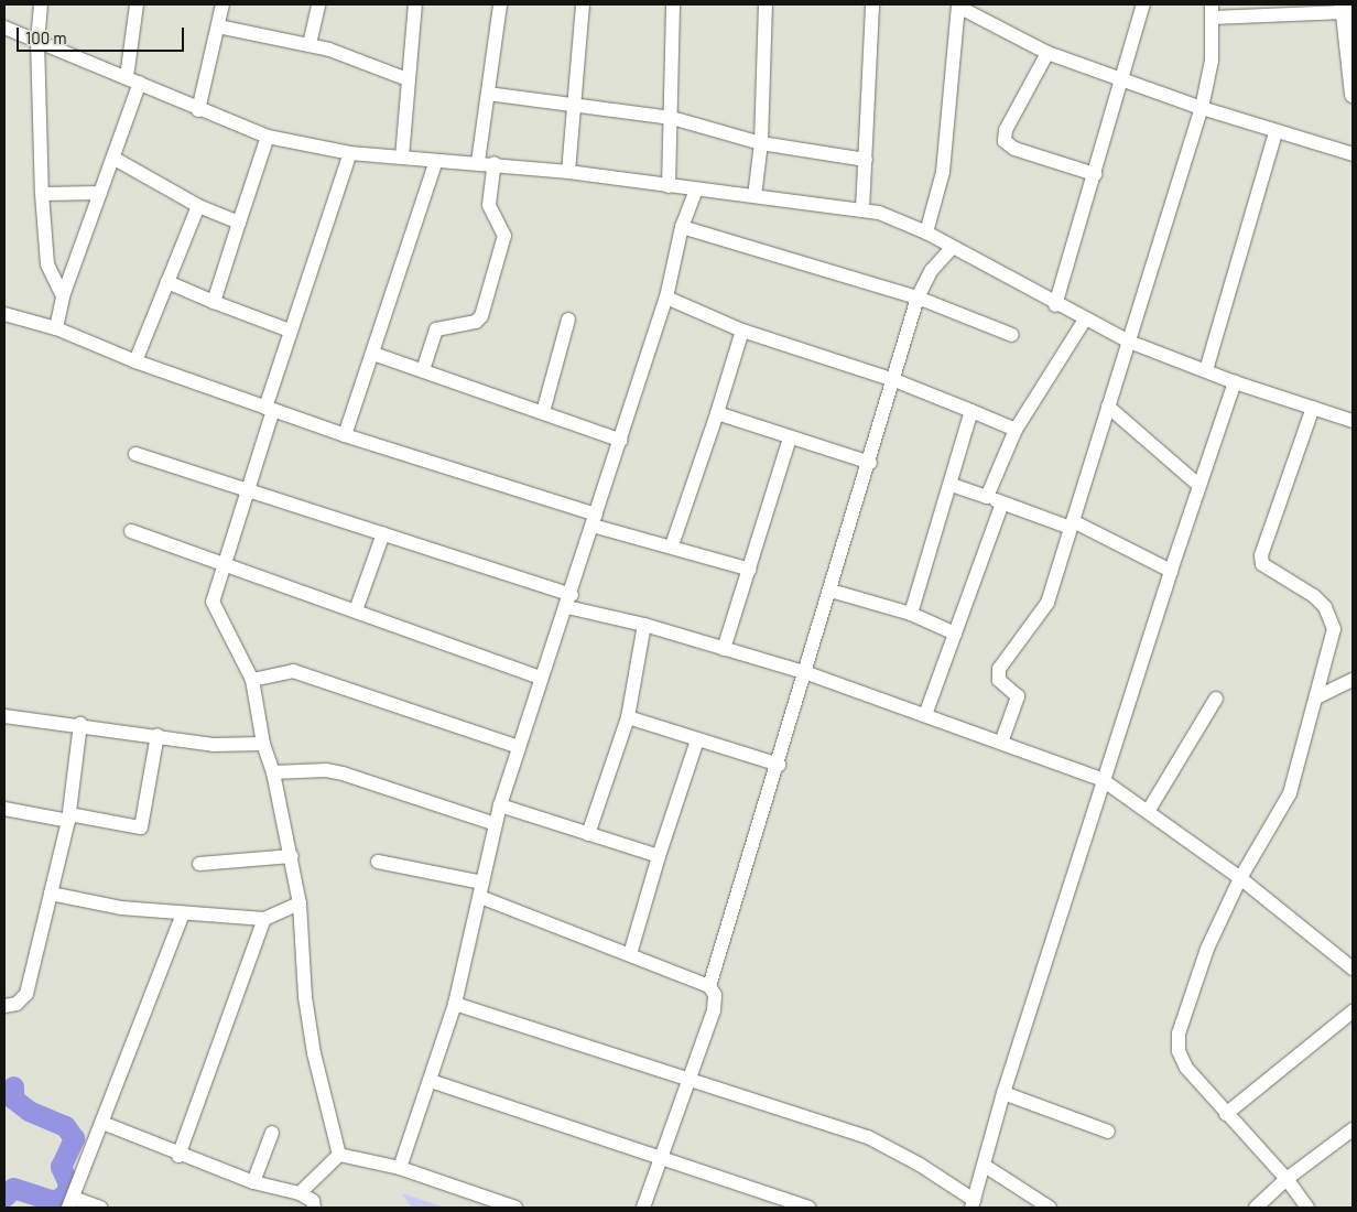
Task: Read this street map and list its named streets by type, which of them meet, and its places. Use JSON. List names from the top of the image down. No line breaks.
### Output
{"scale_bar":"100 m"}
